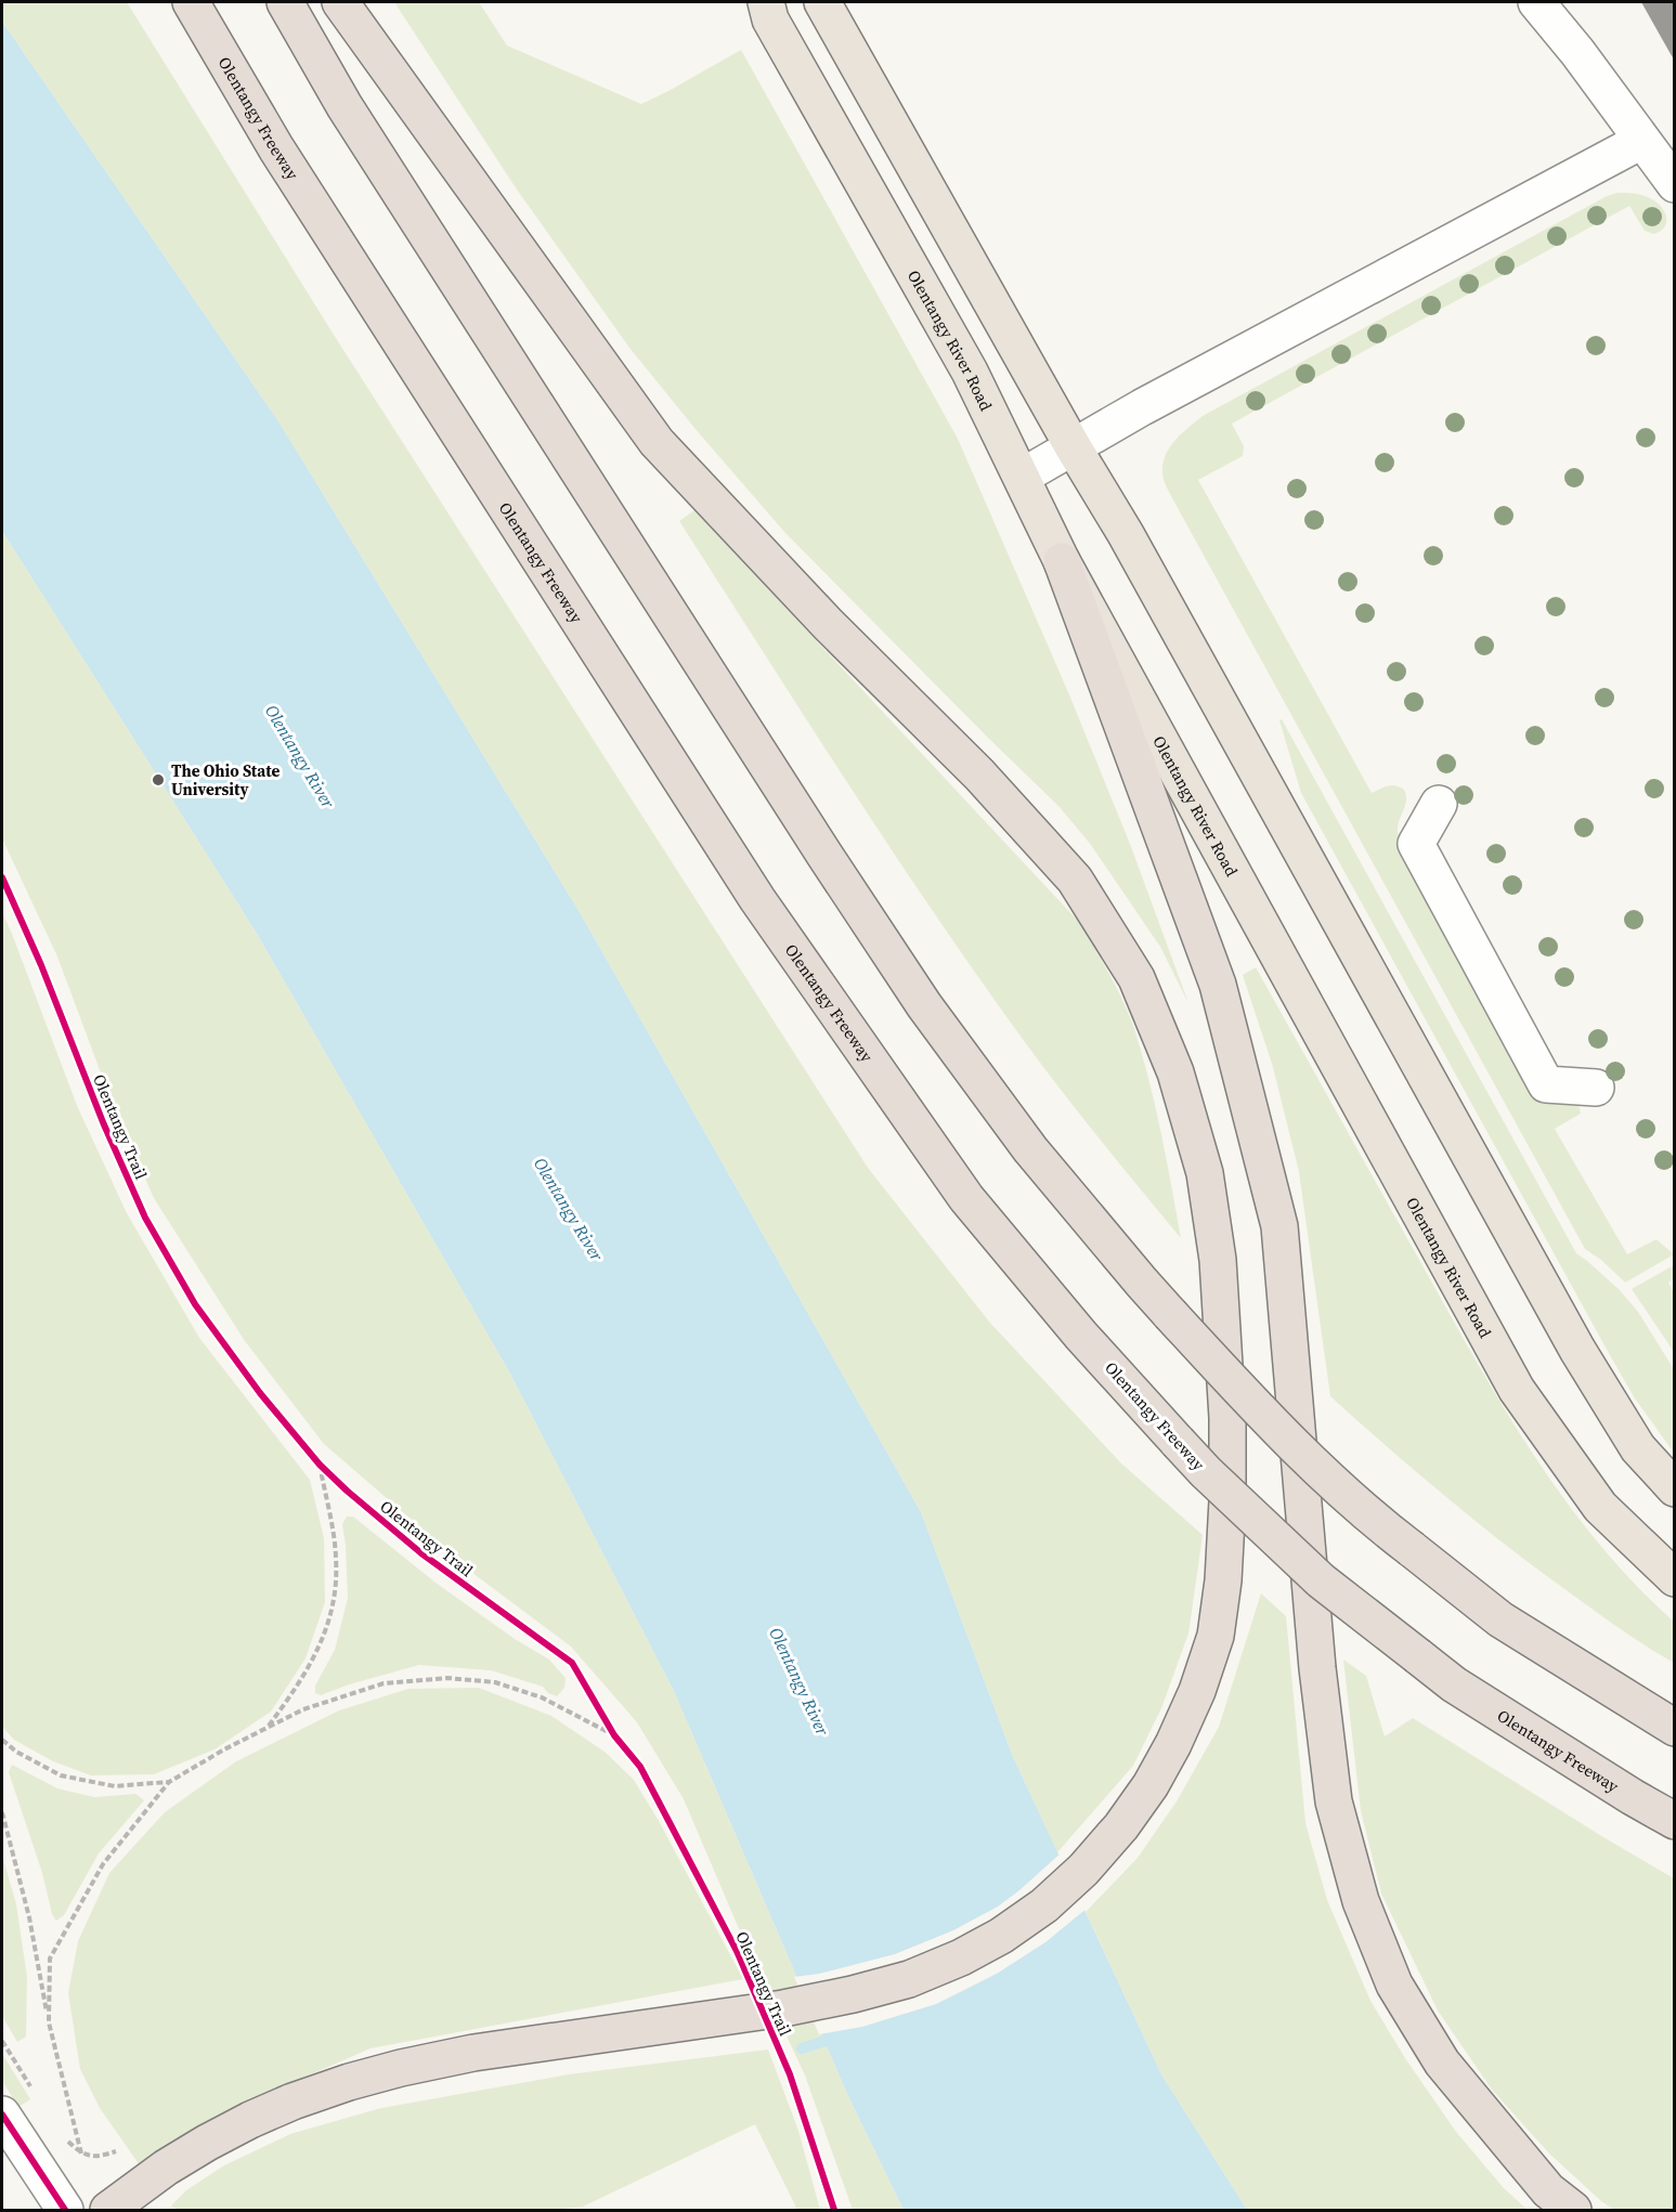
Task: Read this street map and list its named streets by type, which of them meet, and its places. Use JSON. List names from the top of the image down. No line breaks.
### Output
{"streets":{"highway":["Olentangy Freeway"],"main road":["Olentangy River Road"],"cycle path":["Olentangy Trail"]},"water":["Olentangy River"],"places":["The Ohio State University"]}
